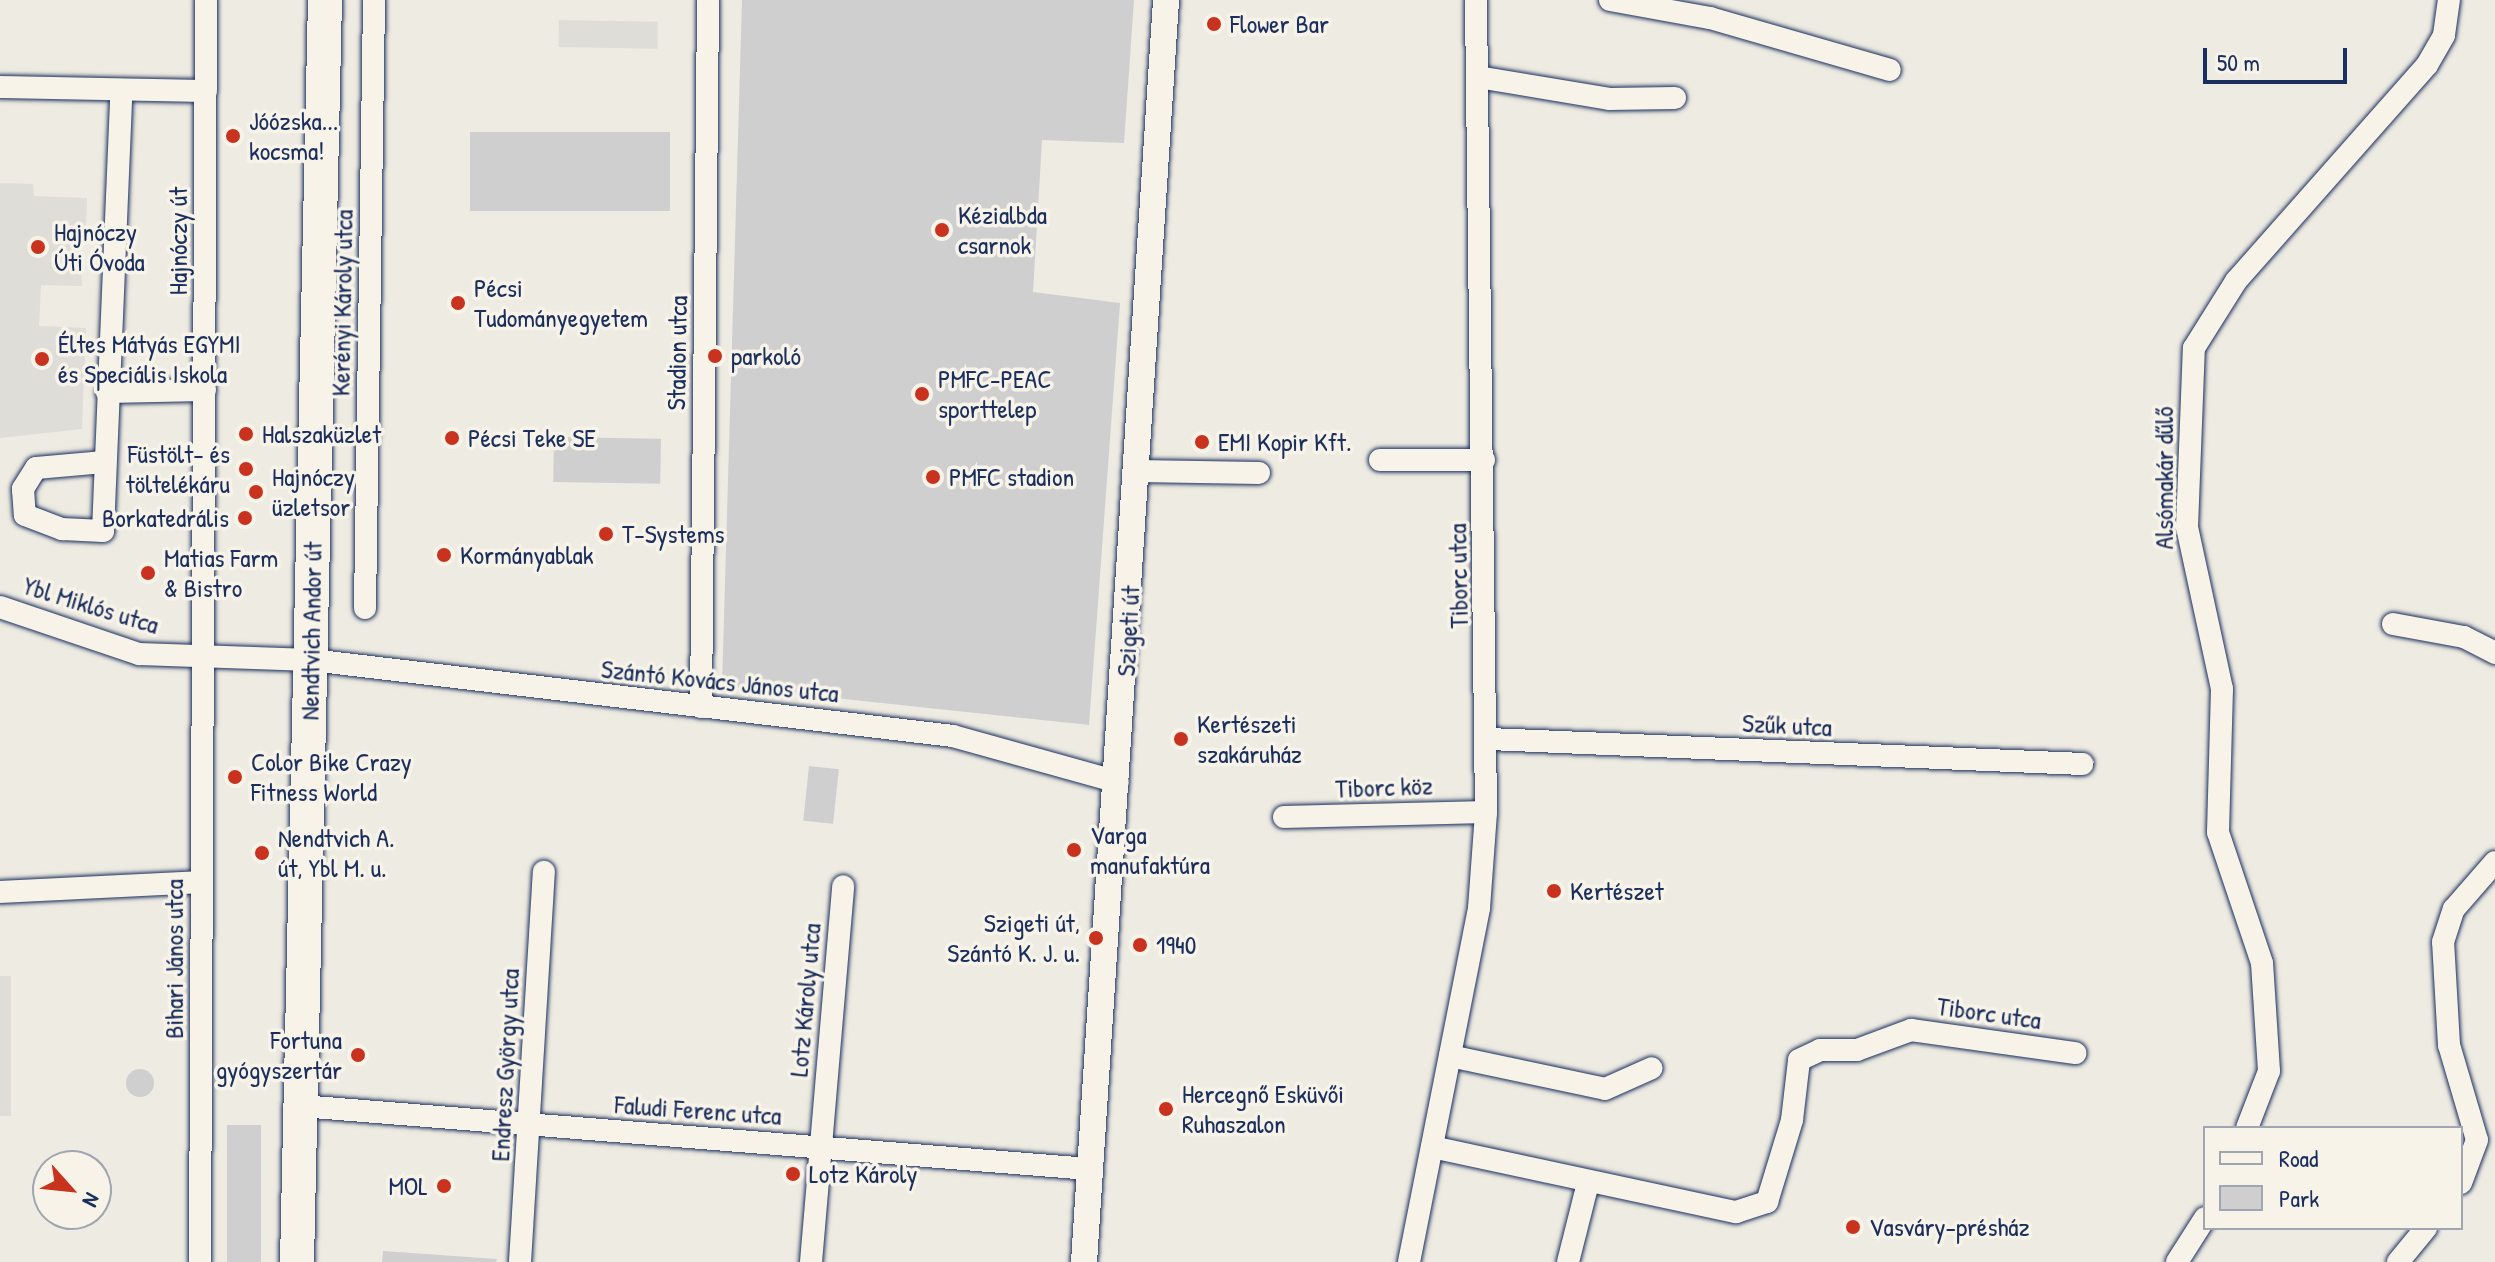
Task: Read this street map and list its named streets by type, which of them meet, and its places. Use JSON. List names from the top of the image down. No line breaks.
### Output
{"streets":{"main road":["Nendtvich Andor út"],"street":["Hajnóczy út","Kerényi Károly utca","Stadion utca","Alsómakár dűlő","Tiborc utca","Ybl Miklós utca","Szigeti út","Szántó Kovács János utca","Szűk utca","Tiborc köz","Bihari János utca","Lotz Károly utca","Endresz György utca","Faludi Ferenc utca"]},"crossings":[["Hajnóczy út","Ybl Miklós utca"],["Hajnóczy út","Bihari János utca"],["Stadion utca","Szántó Kovács János utca"],["Tiborc utca","Szűk utca"],["Tiborc utca","Tiborc köz"],["Ybl Miklós utca","Nendtvich Andor út"],["Ybl Miklós utca","Szántó Kovács János utca"],["Ybl Miklós utca","Bihari János utca"],["Nendtvich Andor út","Szántó Kovács János utca"],["Nendtvich Andor út","Faludi Ferenc utca"],["Szigeti út","Szántó Kovács János utca"],["Szigeti út","Faludi Ferenc utca"],["Lotz Károly utca","Faludi Ferenc utca"],["Endresz György utca","Faludi Ferenc utca"]],"places":["Flower Bar","Jóózska... kocsma!","Kézialbda csarnok","Hajnóczy Úti Óvoda","Pécsi Tudományegyetem","parkoló","Éltes Mátyás EGYMI és Speciális Iskola","PMFC-PEAC sporttelep","Halszaküzlet","Pécsi Teke SE","EMI Kopir Kft.","Füstölt- és töltelékáru","PMFC stadion","Hajnóczy üzletsor","Borkatedrális","T-Systems","Kormányablak","Matias Farm & Bistro","Kertészeti szakáruház","Color Bike Crazy Fitness World","Varga manufaktúra","Nendtvich A. út, Ybl M. u.","Kertészet","Szigeti út, Szántó K. J. u.","1940","Fortuna gyógyszertár","Hercegnő Esküvői Ruhaszalon","Lotz Károly","MOL","Vasváry-présház"],"legend":["Road","Park"],"scale_bar":"50 m","north":"bottom right"}
